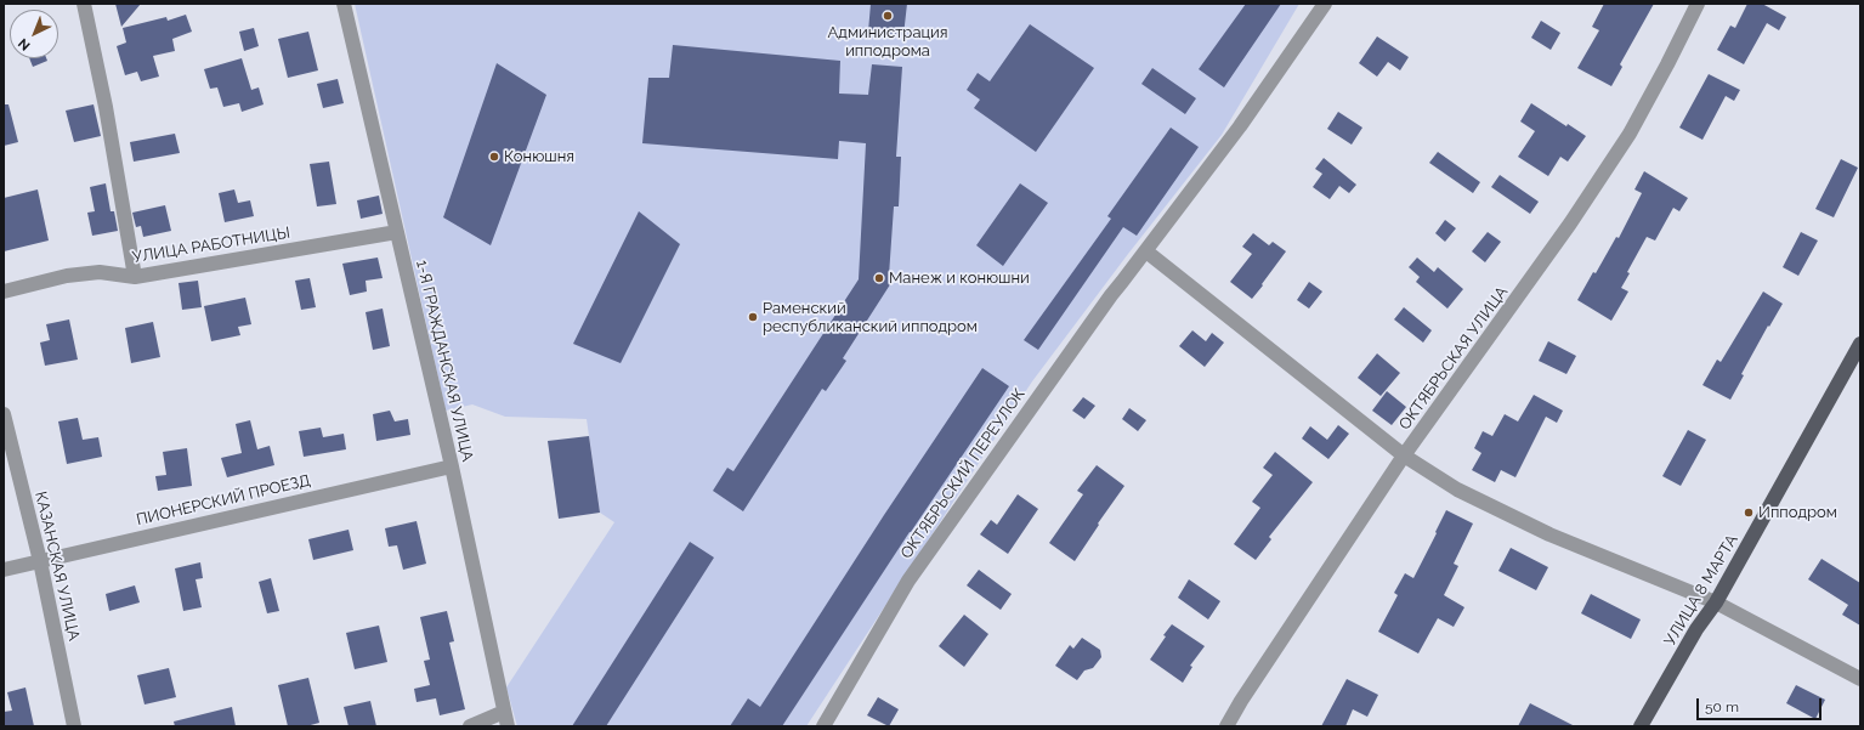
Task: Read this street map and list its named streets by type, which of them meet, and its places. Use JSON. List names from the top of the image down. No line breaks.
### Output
{"streets":{"main road":["УЛИЦА 8 МАРТА"],"street":["УЛИЦА РАБОТНИЦЫ","ОКТЯБРЬСКАЯ УЛИЦА","1-Я ГРАЖДАНСКАЯ УЛИЦА","ОКТЯБРЬСКИЙ ПЕРЕУЛОК","ПИОНЕРСКИЙ ПРОЕЗД","КАЗАНСКАЯ УЛИЦА"]},"crossings":[["УЛИЦА РАБОТНИЦЫ","1-Я ГРАЖДАНСКАЯ УЛИЦА"],["1-Я ГРАЖДАНСКАЯ УЛИЦА","ПИОНЕРСКИЙ ПРОЕЗД"],["ПИОНЕРСКИЙ ПРОЕЗД","КАЗАНСКАЯ УЛИЦА"]],"places":["Администрация ипподрома","Конюшня","Манеж и конюшни","Раменский республиканский ипподром","Ипподром"],"scale_bar":"50 m","north":"bottom left"}
